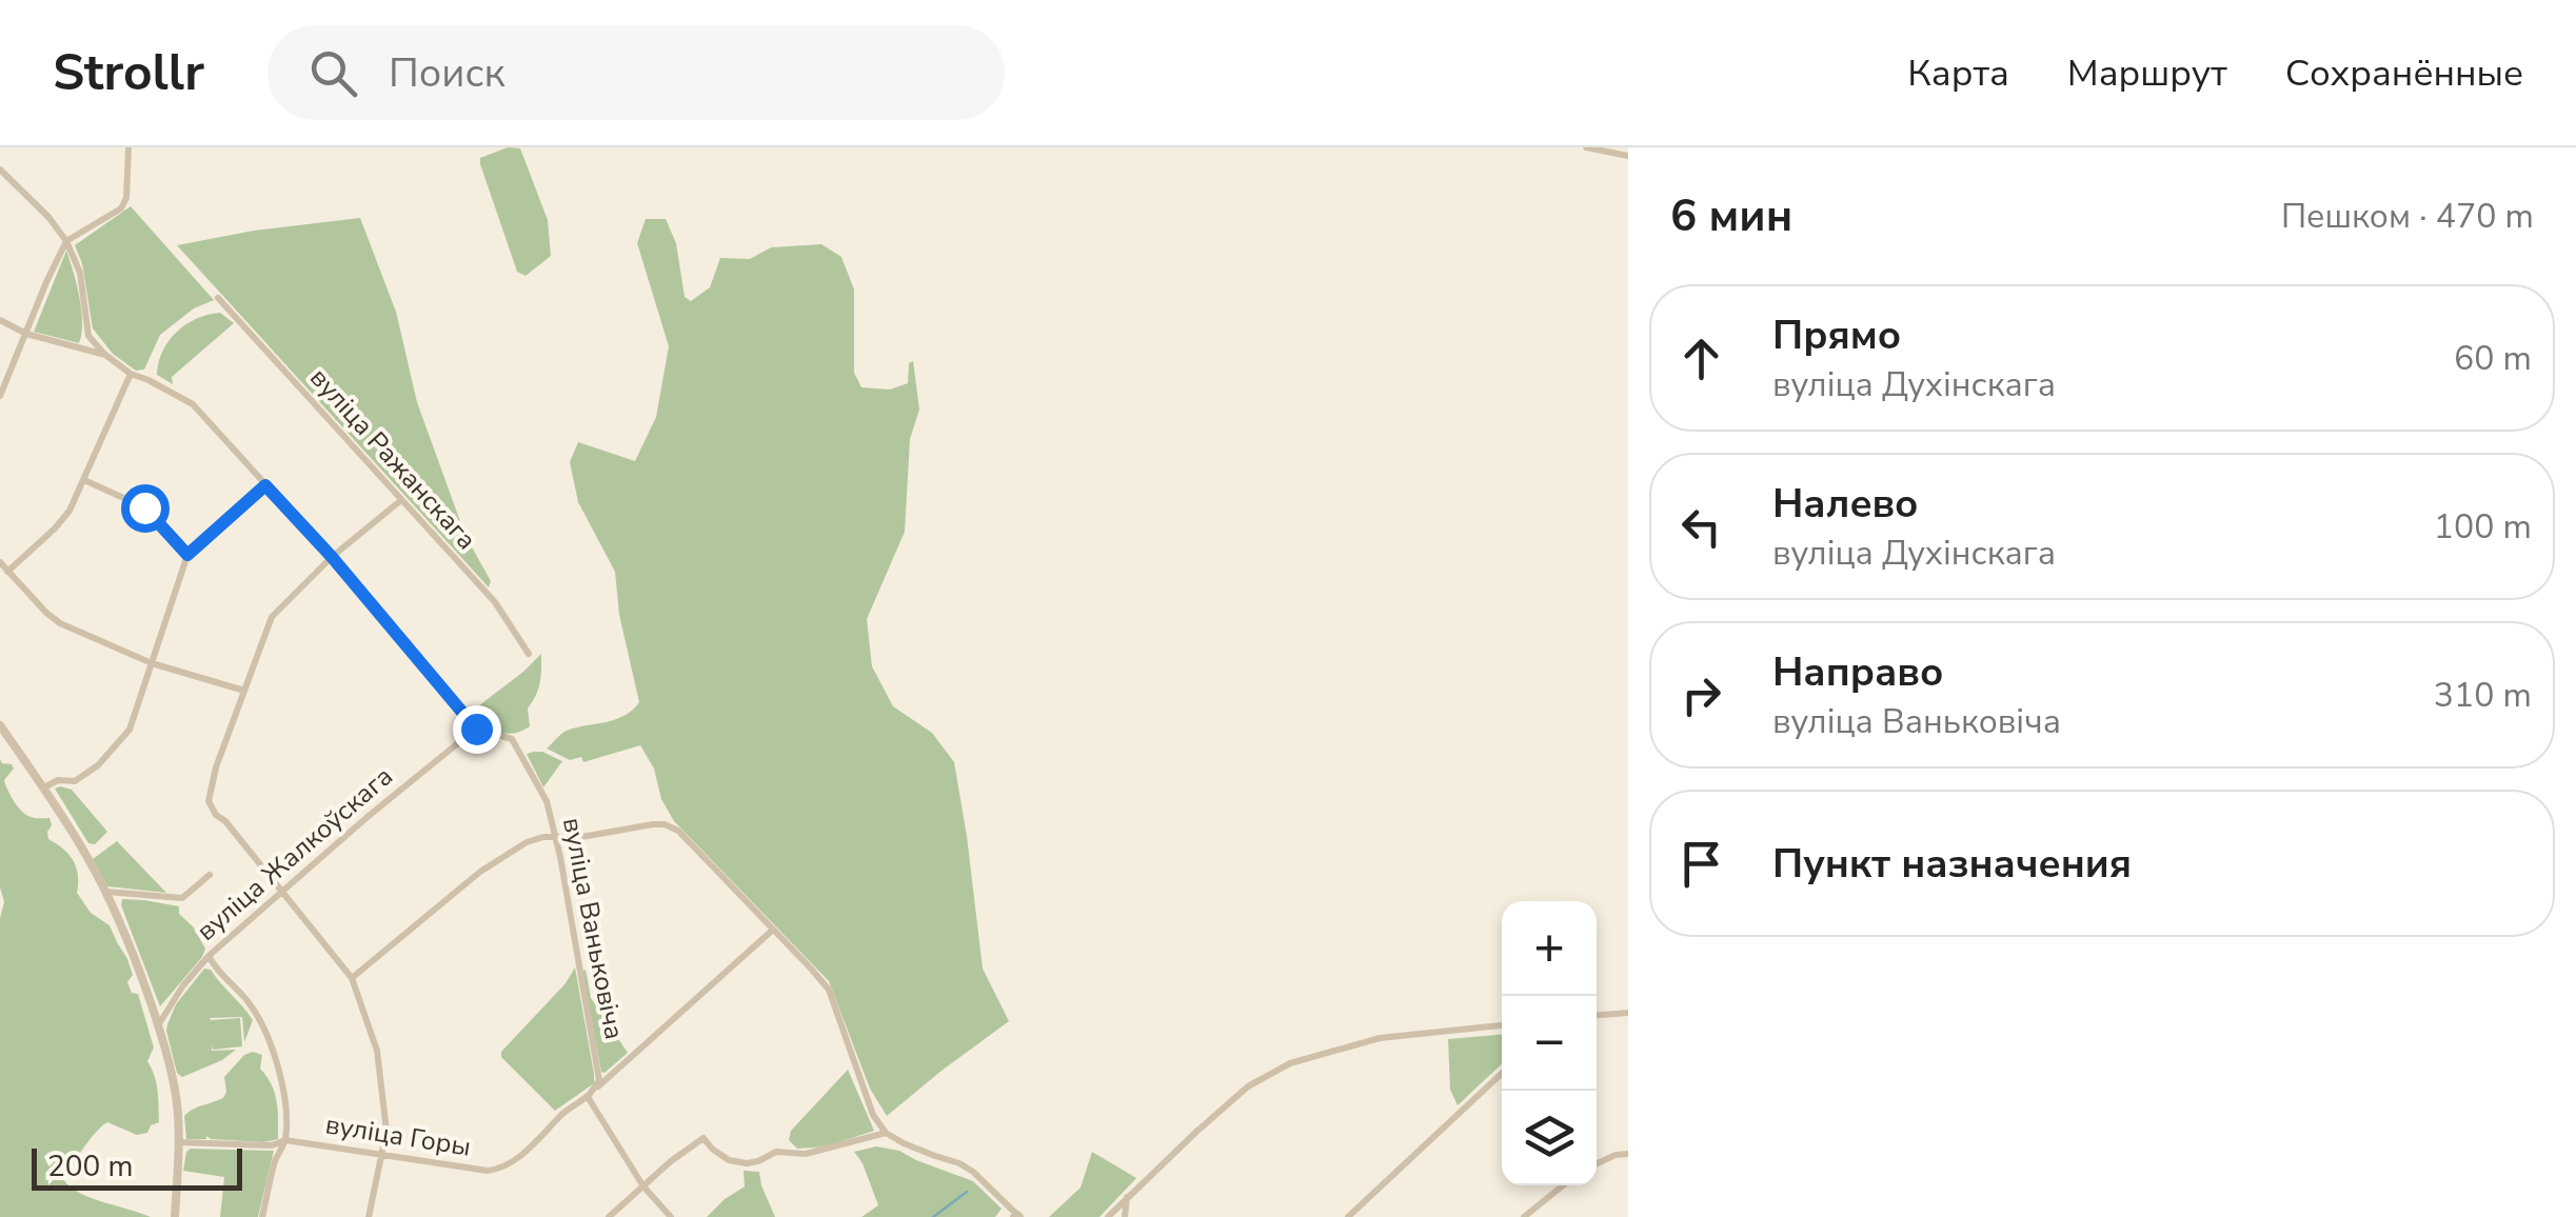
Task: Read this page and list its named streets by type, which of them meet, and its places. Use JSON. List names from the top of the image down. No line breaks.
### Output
{"streets":{"street":["вуліца Ражанскага","вуліца Жалкоўскага","вуліца Ваньковіча","вуліца Горы"]},"crossings":[["вуліца Жалкоўскага","вуліца Ваньковіча"],["вуліца Ваньковіча","вуліца Горы"]],"scale_bar":"200 m","page":{"header":"Strollr","search":"Поиск","nav":["Карта","Маршрут","Сохранённые"],"heading":["6 мин","Пешком · 470 m"],"list":[["Прямо","вуліца Духінскага","60 m"],["Налево","вуліца Духінскага","100 m"],["Направо","вуліца Ваньковіча","310 m"],"Пункт назначения"],"map_buttons":["+","−"],"scale":"200 m"}}
